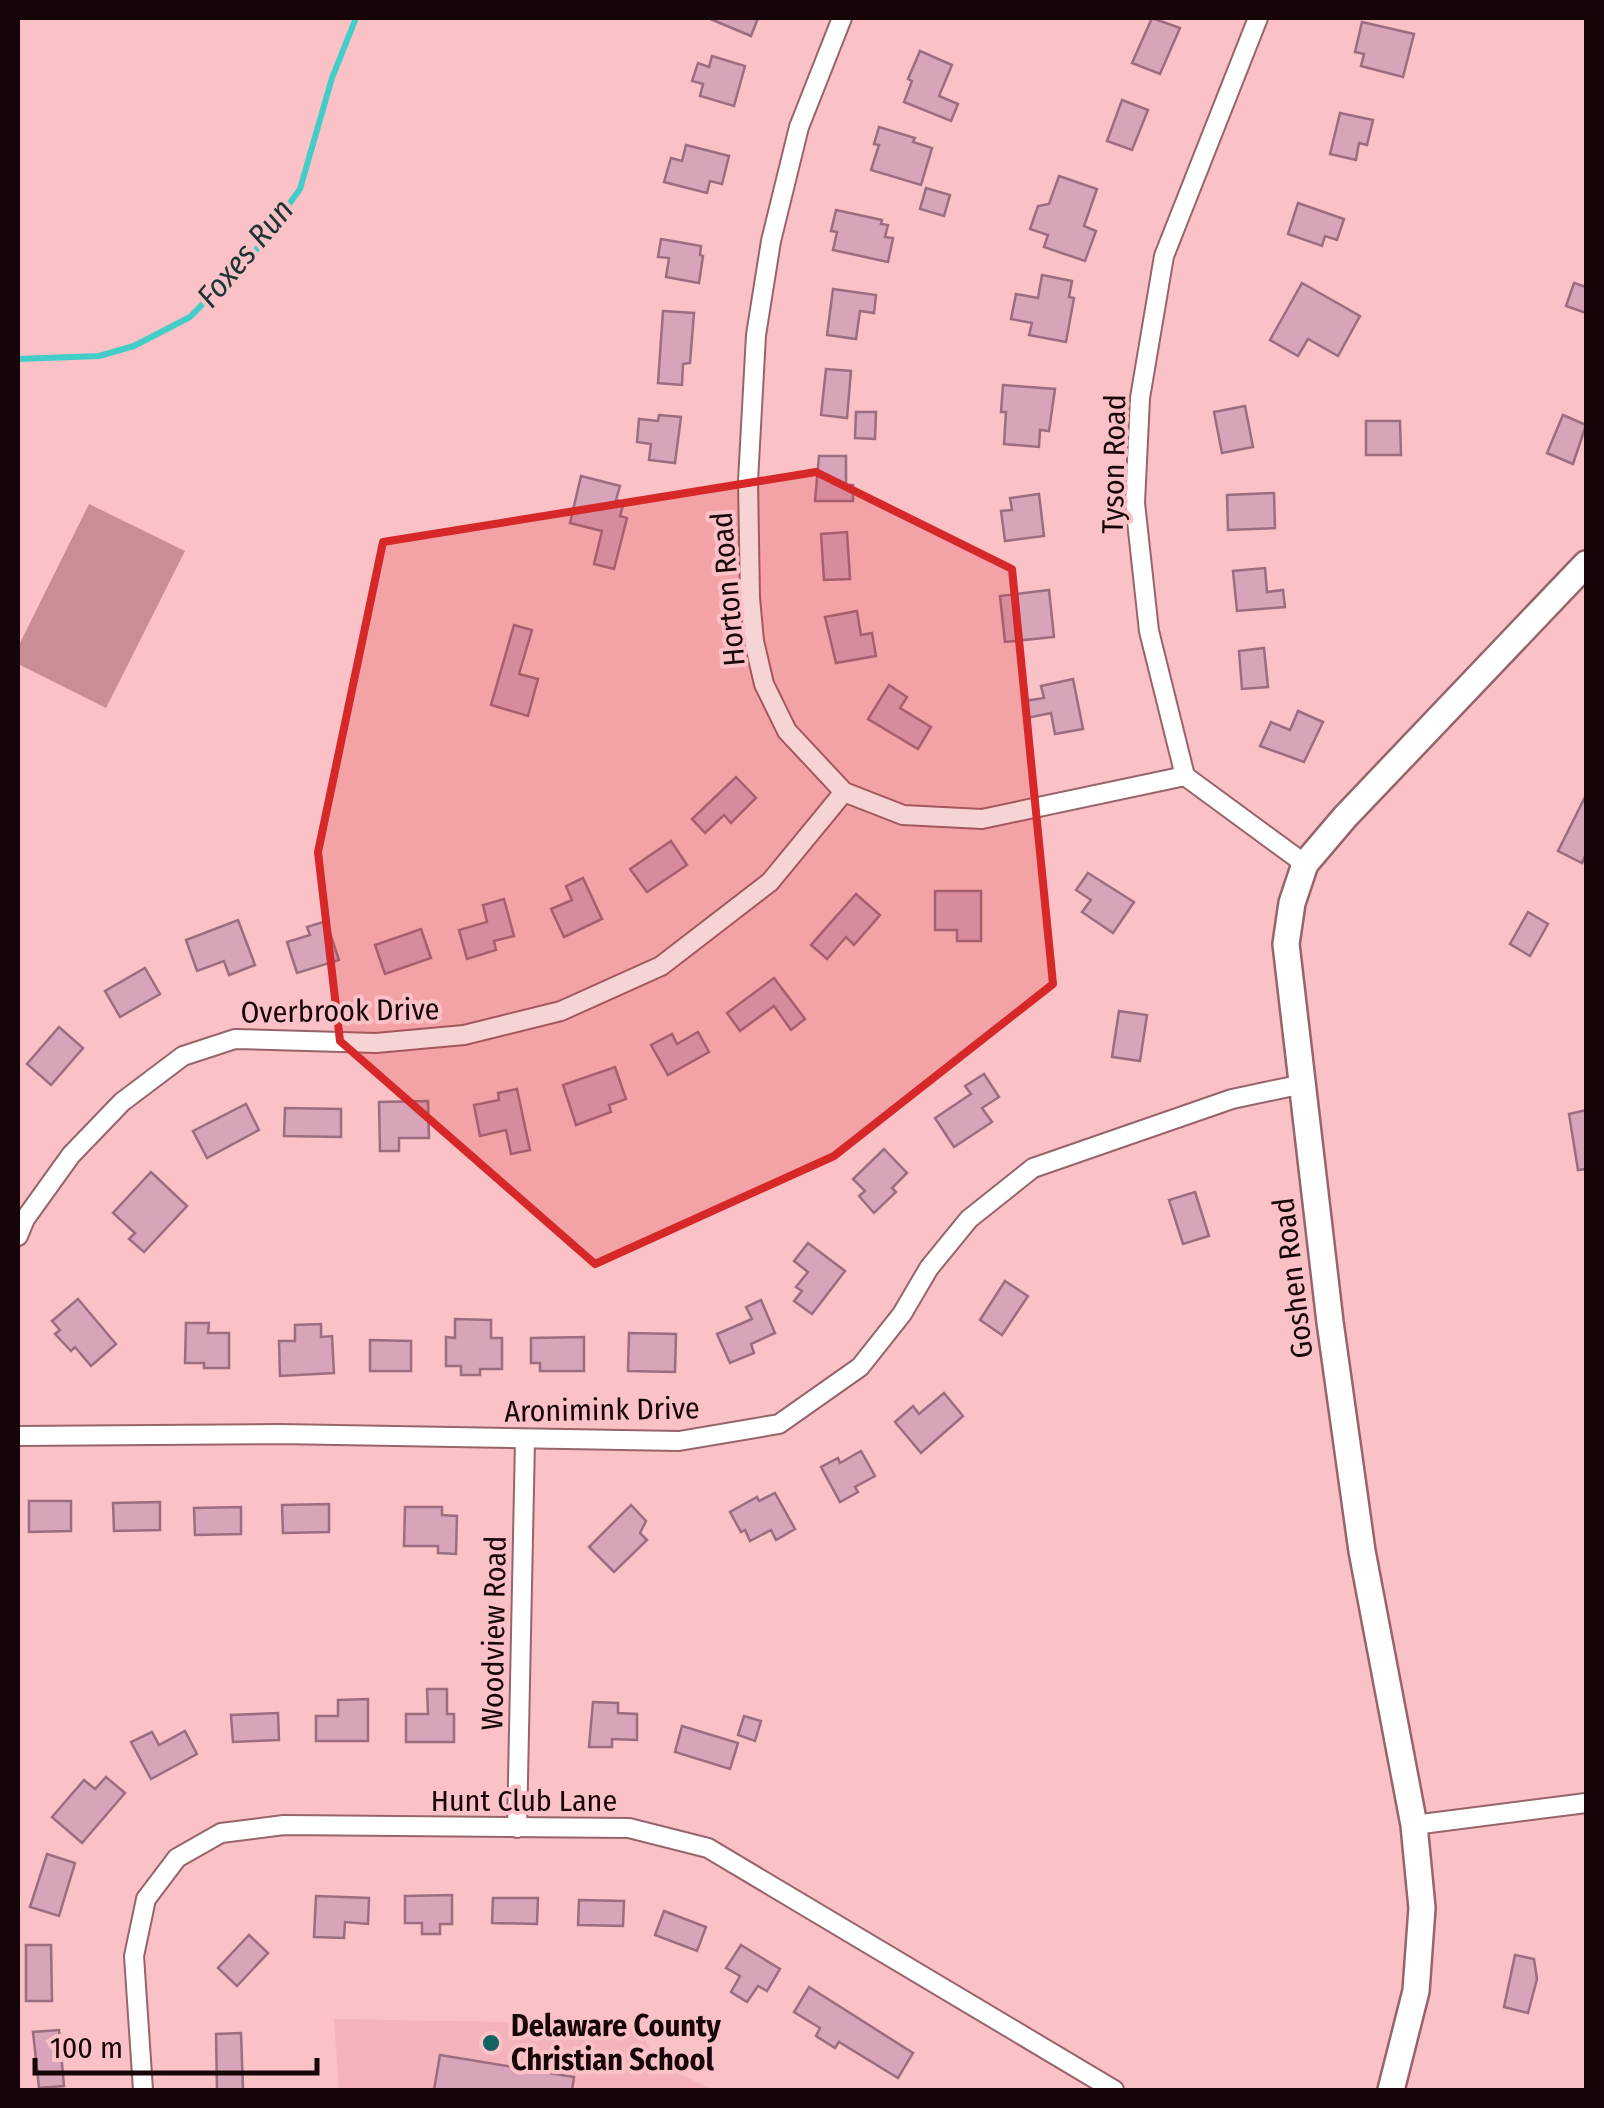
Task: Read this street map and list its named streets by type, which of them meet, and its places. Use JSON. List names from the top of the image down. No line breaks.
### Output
{"streets":{"street":["Tyson Road","Horton Road","Overbrook Drive","Goshen Road","Aronimink Drive","Woodview Road","Hunt Club Lane"]},"crossings":[["Tyson Road","Horton Road"],["Horton Road","Overbrook Drive"],["Goshen Road","Aronimink Drive"],["Aronimink Drive","Woodview Road"],["Woodview Road","Hunt Club Lane"]],"water":["Foxes Run"],"places":["Delaware County Christian School"],"scale_bar":"100 m"}
